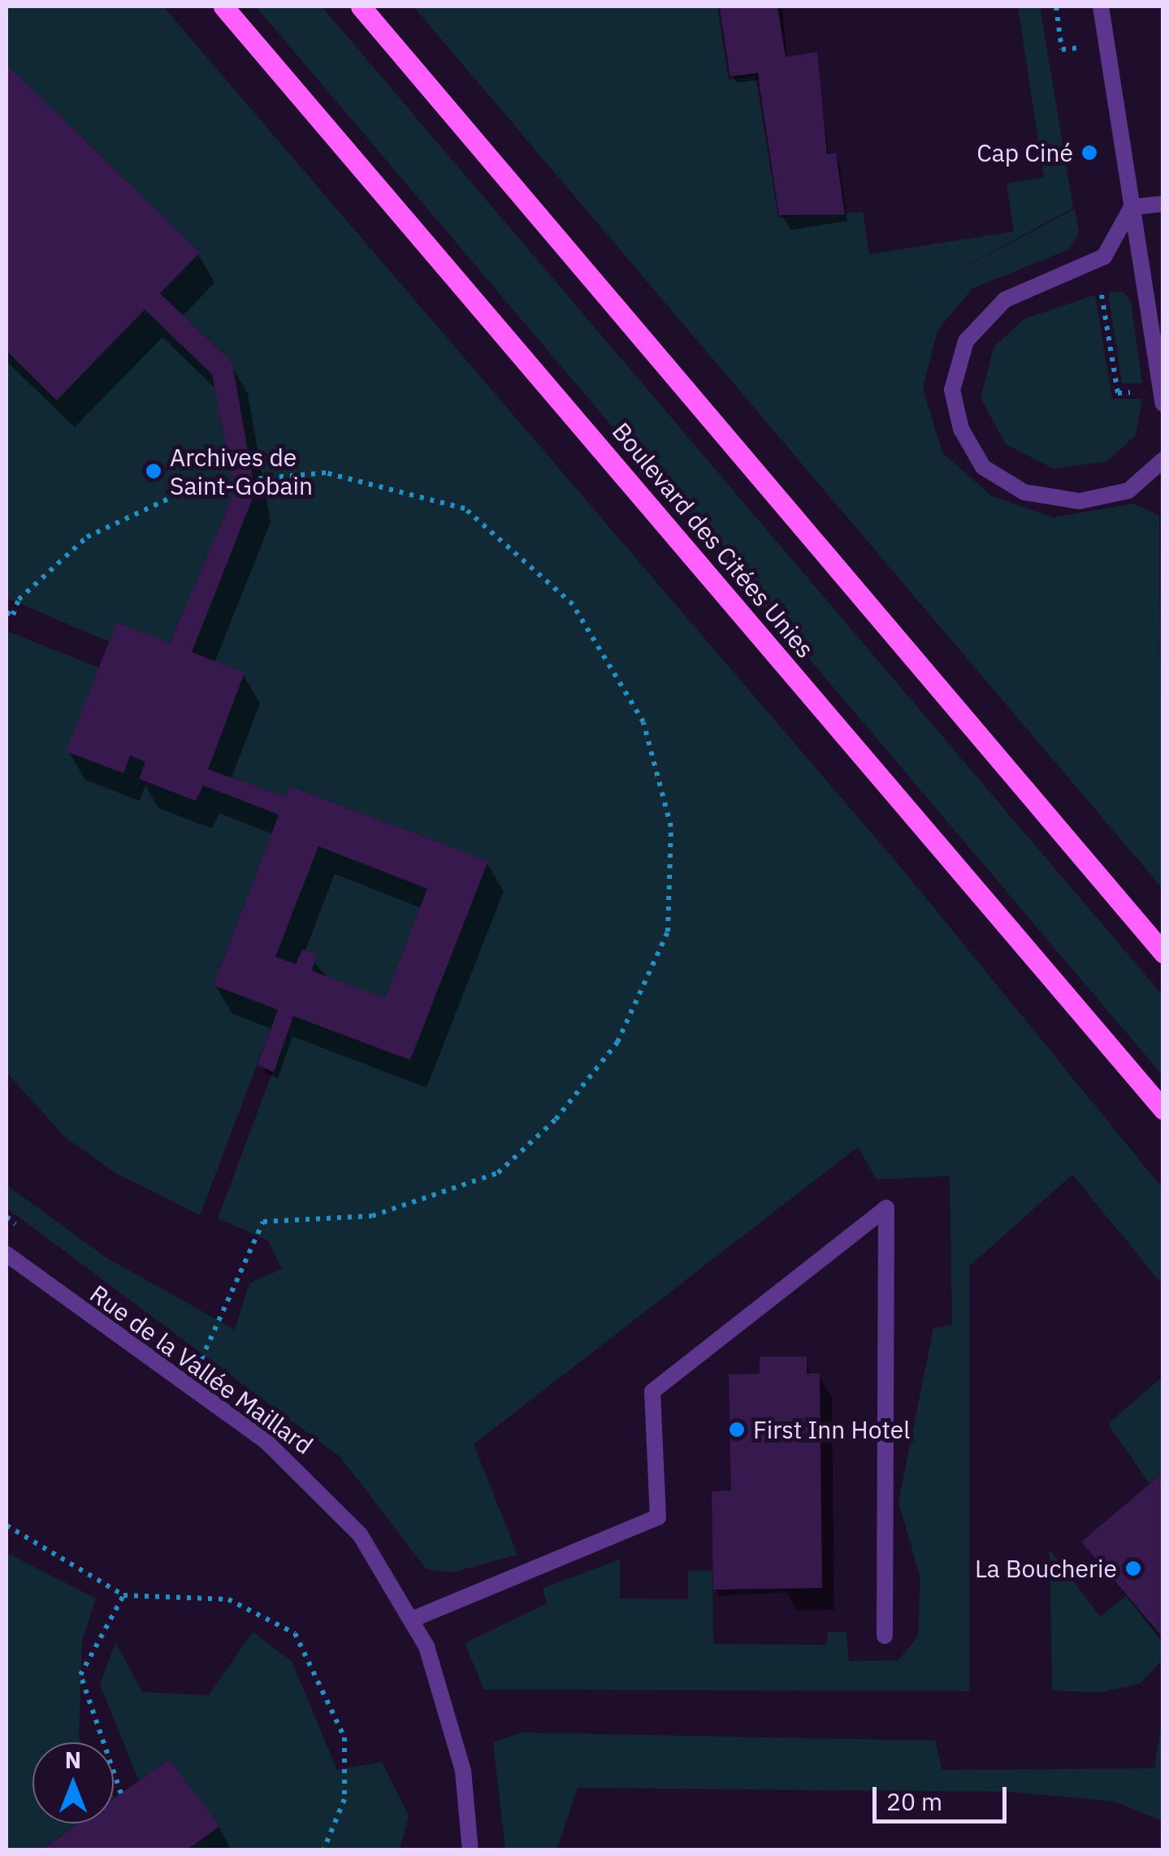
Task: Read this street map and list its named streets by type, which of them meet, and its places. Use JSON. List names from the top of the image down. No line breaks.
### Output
{"streets":{"main road":["Boulevard des Citées Unies"],"street":["Rue de la Vallée Maillard"]},"places":["Cap Ciné","Archives de Saint-Gobain","First Inn Hotel","La Boucherie"],"scale_bar":"20 m","north":"top"}
